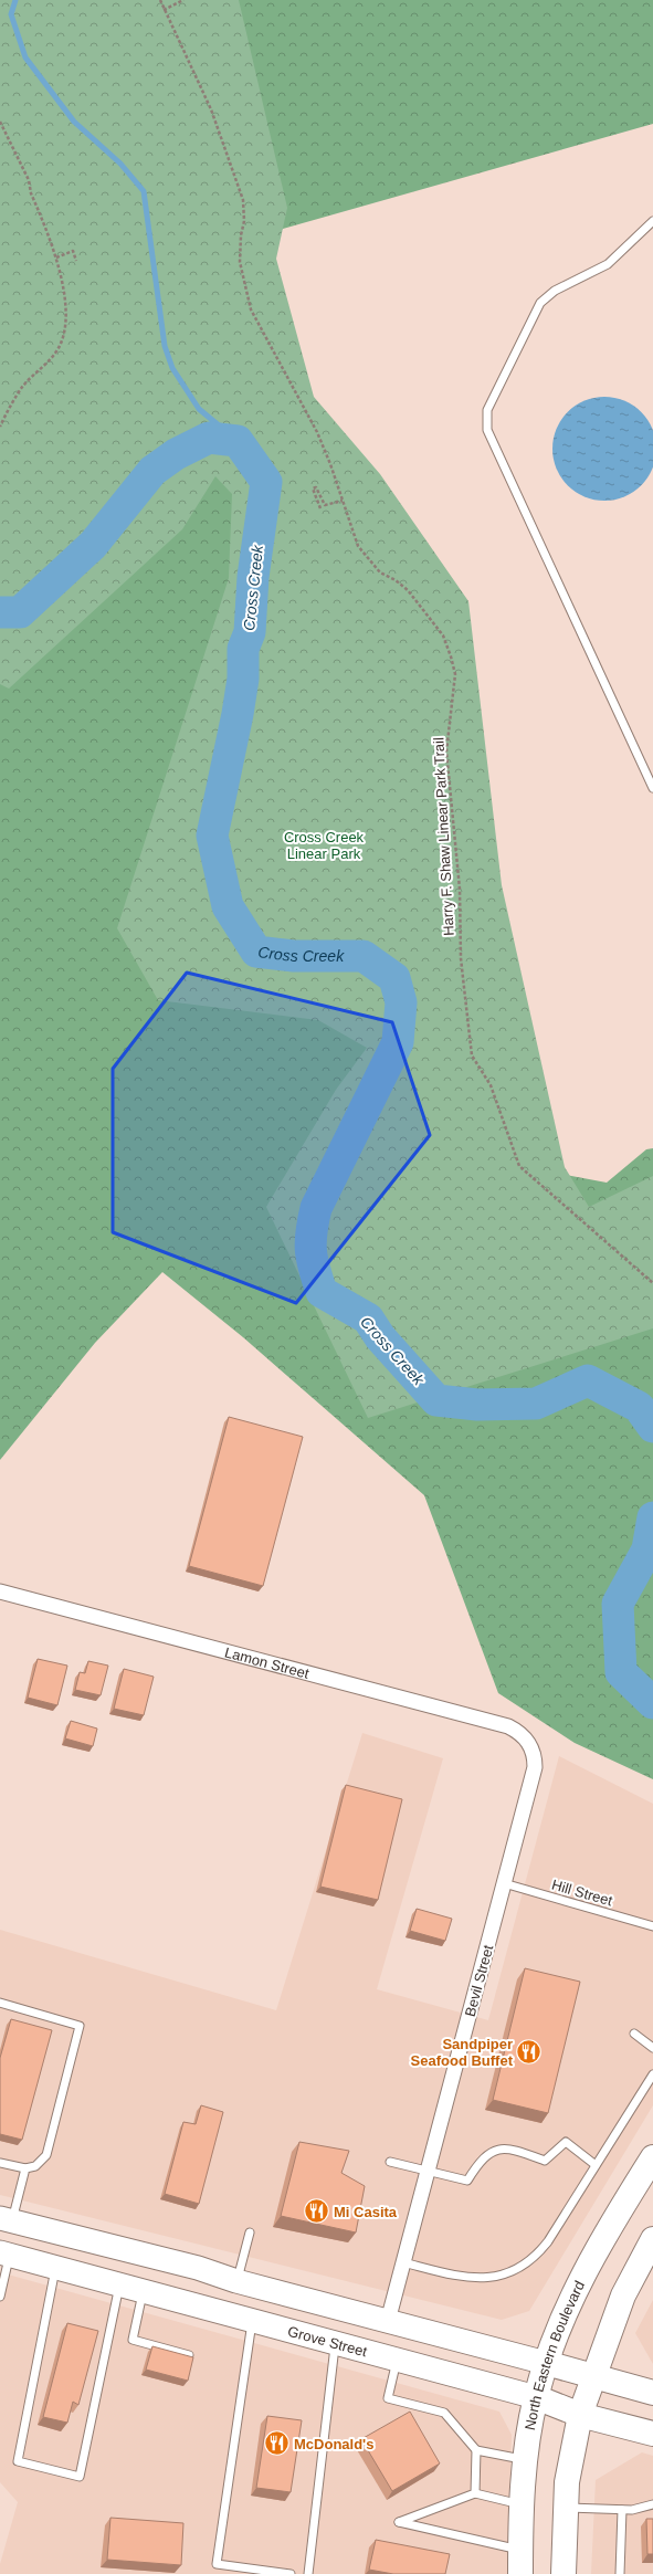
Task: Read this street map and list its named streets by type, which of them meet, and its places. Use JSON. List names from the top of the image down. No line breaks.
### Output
{"streets":{"highway":["Grove Street","North Eastern Boulevard"],"street":["Lamon Street","Bevil Street"],"lane":["Hill Street"],"path":["Harry F. Shaw Linear Park Trail"]},"crossings":[["Lamon Street","Bevil Street"],["Hill Street","Bevil Street"],["Grove Street","North Eastern Boulevard"]],"water":["Cross Creek"],"parks":["Cross Creek Linear Park"],"places":{"restaurant":["Sandpiper Seafood Buffet","Mi Casita","McDonald's"]}}
